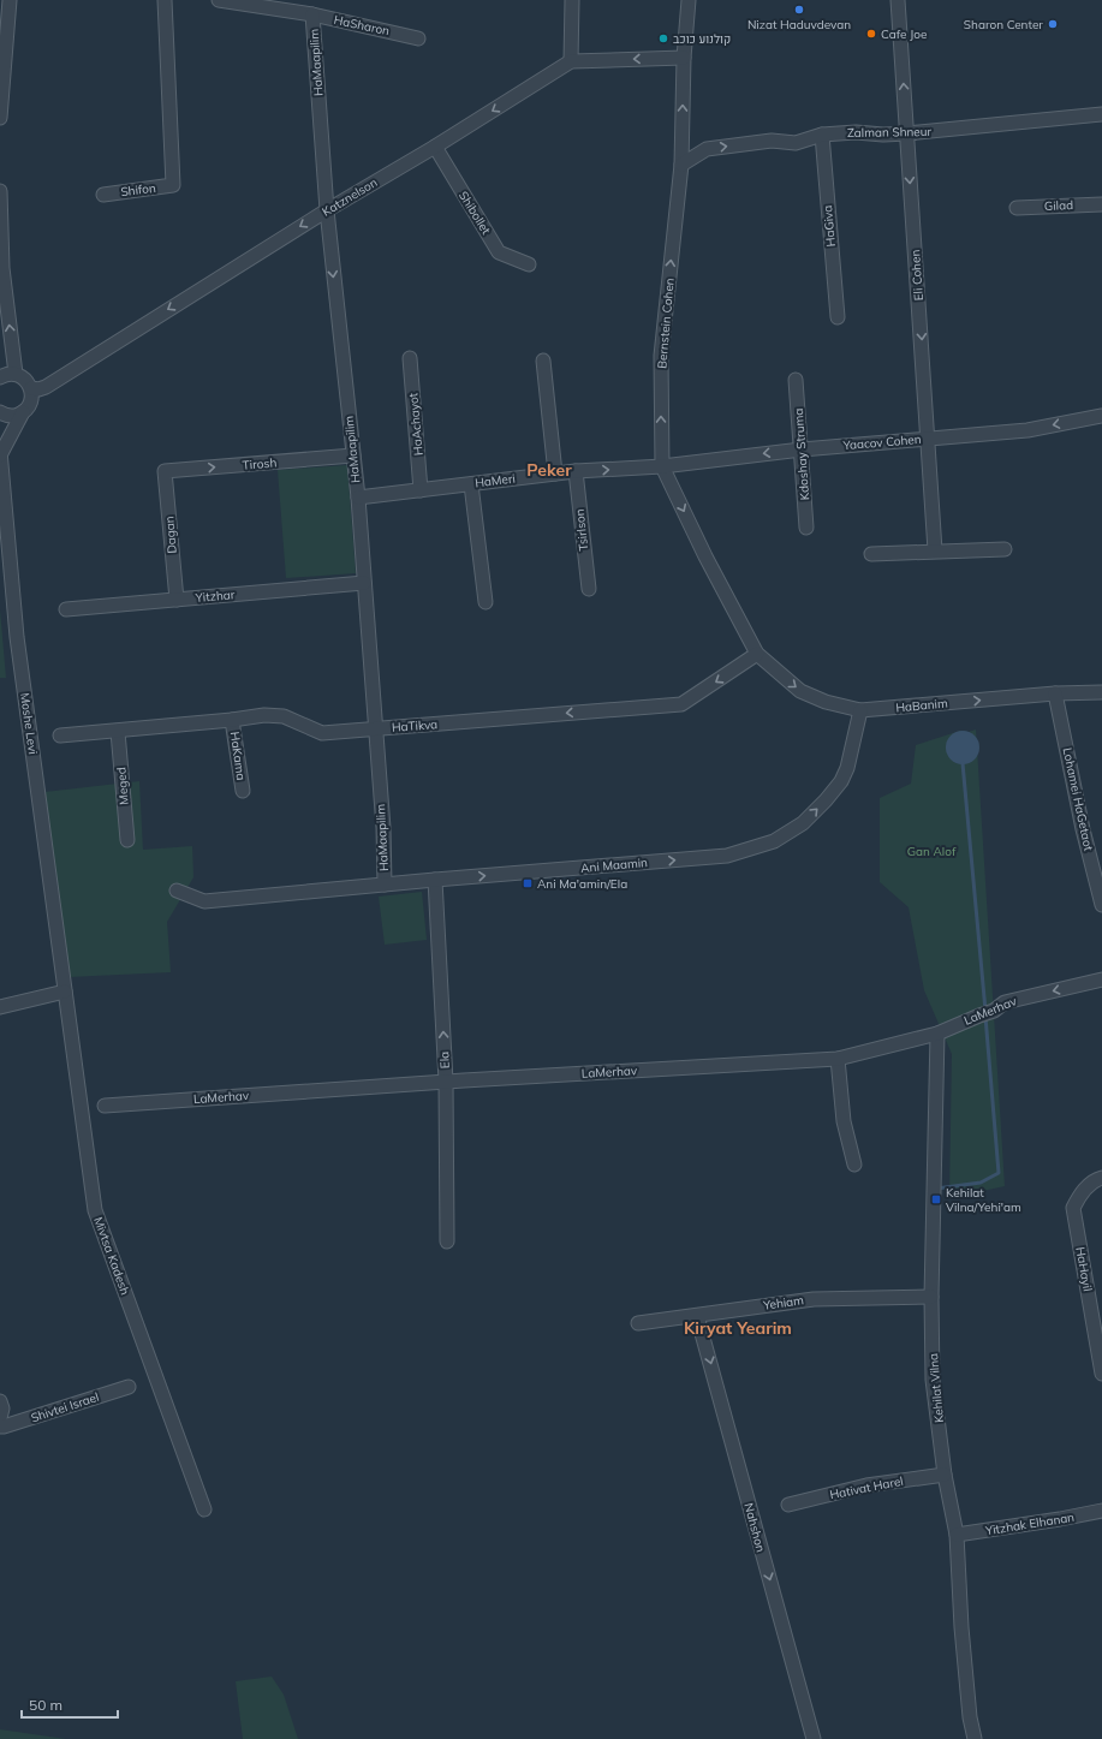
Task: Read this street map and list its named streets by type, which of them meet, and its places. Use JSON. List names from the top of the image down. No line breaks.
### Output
{"streets":{"street":["HaSharon","HaMaapilim","Zalman Shneur","Shifon","Katznelson","Gilad","Shibollet","HaGiva","Eli Cohen","Bernstein Cohen","HaAchayot","Yaacov Cohen","Kdoshay Struma","Tirosh","HaMeri","Tsirlson","Dagan","Yitzhar","HaBanim","Moshe Levi","HaTikva","HaKama","Meged","Lohamei HaGetaot","Ani Maamin","LaMerhav","Ela","Mivtsa Kadesh","HaHayil","Yehiam","Kehilat Vilna","Shivtei Israel","Hativat Harel","Yitzhak Elhanan","Nahshon"]},"crossings":[["HaSharon","HaMaapilim"],["HaMaapilim","Katznelson"],["HaMaapilim","Tirosh"],["HaMaapilim","HaMeri"],["HaMaapilim","Yitzhar"],["HaMaapilim","HaTikva"],["HaMaapilim","Ani Maamin"],["Zalman Shneur","HaGiva"],["Zalman Shneur","Eli Cohen"],["Zalman Shneur","Bernstein Cohen"],["Katznelson","Shibollet"],["Eli Cohen","Yaacov Cohen"],["Bernstein Cohen","Yaacov Cohen"],["Bernstein Cohen","HaMeri"],["Bernstein Cohen","HaBanim"],["Bernstein Cohen","HaTikva"],["HaAchayot","HaMeri"],["Yaacov Cohen","Kdoshay Struma"],["Yaacov Cohen","HaMeri"],["Tirosh","Dagan"],["HaMeri","Tsirlson"],["Dagan","Yitzhar"],["HaBanim","HaTikva"],["HaBanim","Lohamei HaGetaot"],["HaBanim","Ani Maamin"],["Moshe Levi","Mivtsa Kadesh"],["HaTikva","HaKama"],["HaTikva","Meged"],["Ani Maamin","Ela"],["LaMerhav","Ela"],["LaMerhav","Kehilat Vilna"],["Yehiam","Kehilat Vilna"],["Yehiam","Nahshon"],["Kehilat Vilna","Hativat Harel"],["Kehilat Vilna","Yitzhak Elhanan"]],"one_way":["Katznelson","Yaacov Cohen","Tirosh","HaBanim","HaTikva","Ani Maamin","Ela","Nahshon"],"districts":["Peker","Kiryat Yearim"],"parks":["Gan Alof"],"places":{"other":["Nizat Haduvdevan","Sharon Center","Cafe Joe","קולנוע כוכב"],"transit":["Ani Ma'amin/Ela","Kehilat Vilna/Yehi'am"]},"scale_bar":"50 m"}
